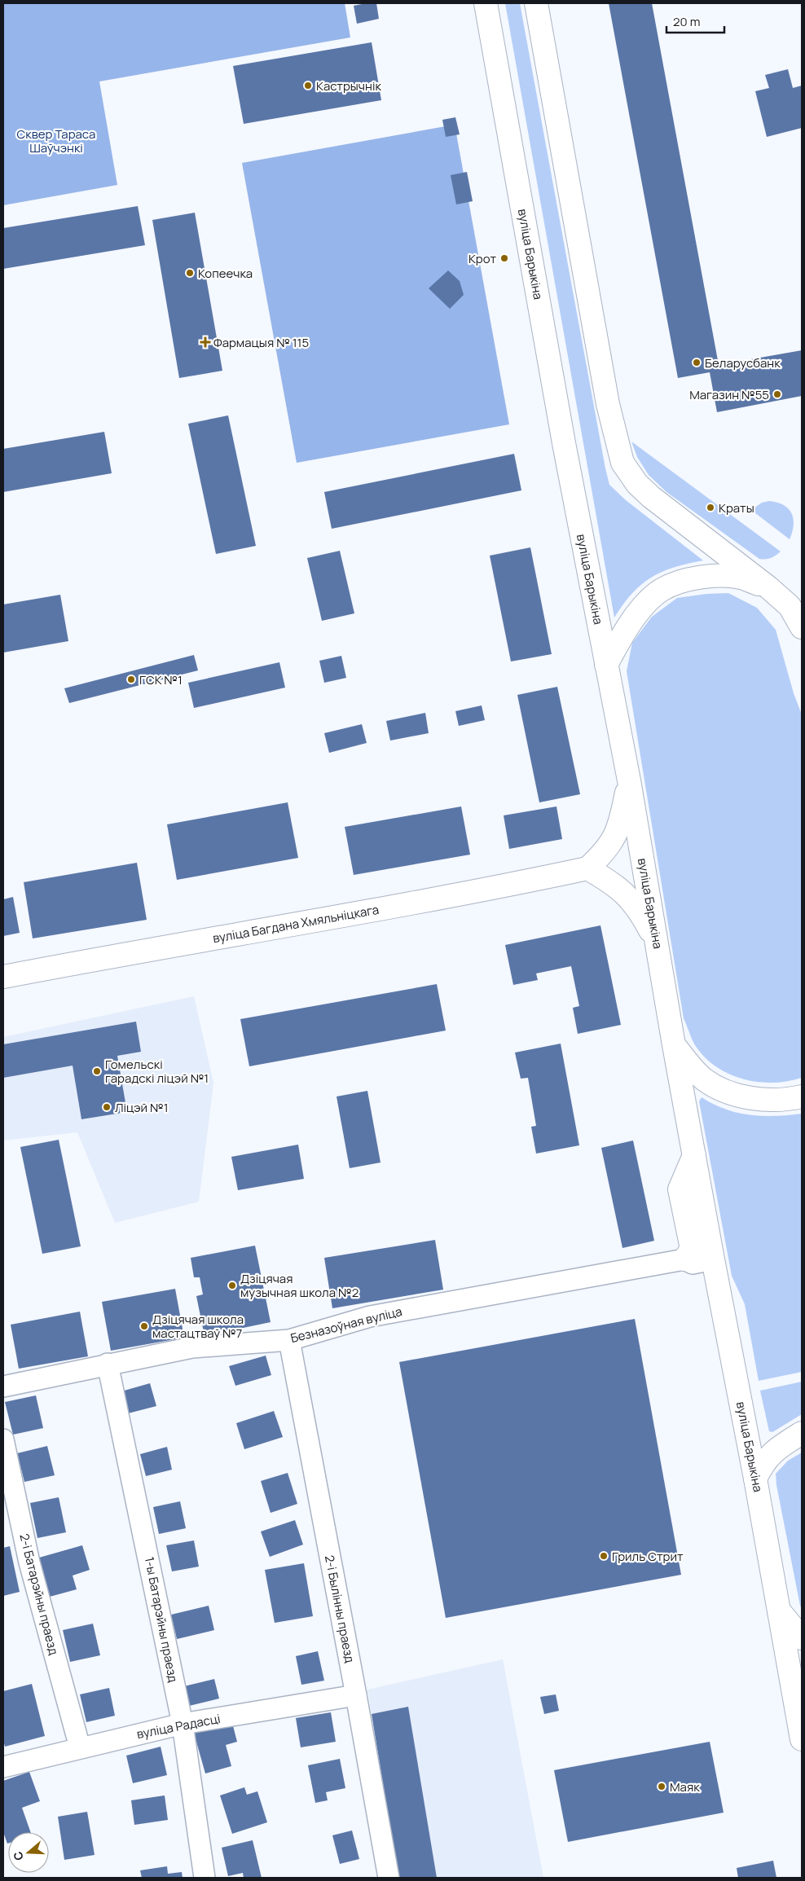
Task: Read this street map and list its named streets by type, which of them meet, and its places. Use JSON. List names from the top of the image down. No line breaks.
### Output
{"streets":{"main road":["вуліца Барыкіна","вуліца Багдана Хмяльніцкага"],"street":["Безназоўная вуліца","2-і Батарэйны праезд","2-і Былінны праезд","1-ы Батарэйны праезд","вуліца Радасці"]},"crossings":[["вуліца Барыкіна","Безназоўная вуліца"],["Безназоўная вуліца","2-і Былінны праезд"],["Безназоўная вуліца","1-ы Батарэйны праезд"],["2-і Батарэйны праезд","вуліца Радасці"],["2-і Былінны праезд","вуліца Радасці"],["1-ы Батарэйны праезд","вуліца Радасці"]],"parks":["Сквер Тараса Шаўчэнкі"],"places":{"other":["Кастрычнік","Крот","Копеечка","Беларусбанк","Магазин №55","Краты","ГСК №1","Гомельскі гарадскі ліцэй №1","Ліцэй №1","Дзіцячая музычная школа №2","Дзіцячая школа мастацтваў №7","Гриль Стрит","Маяк"],"health":["Фармацыя № 115"]},"scale_bar":"20 m","north":"left"}
